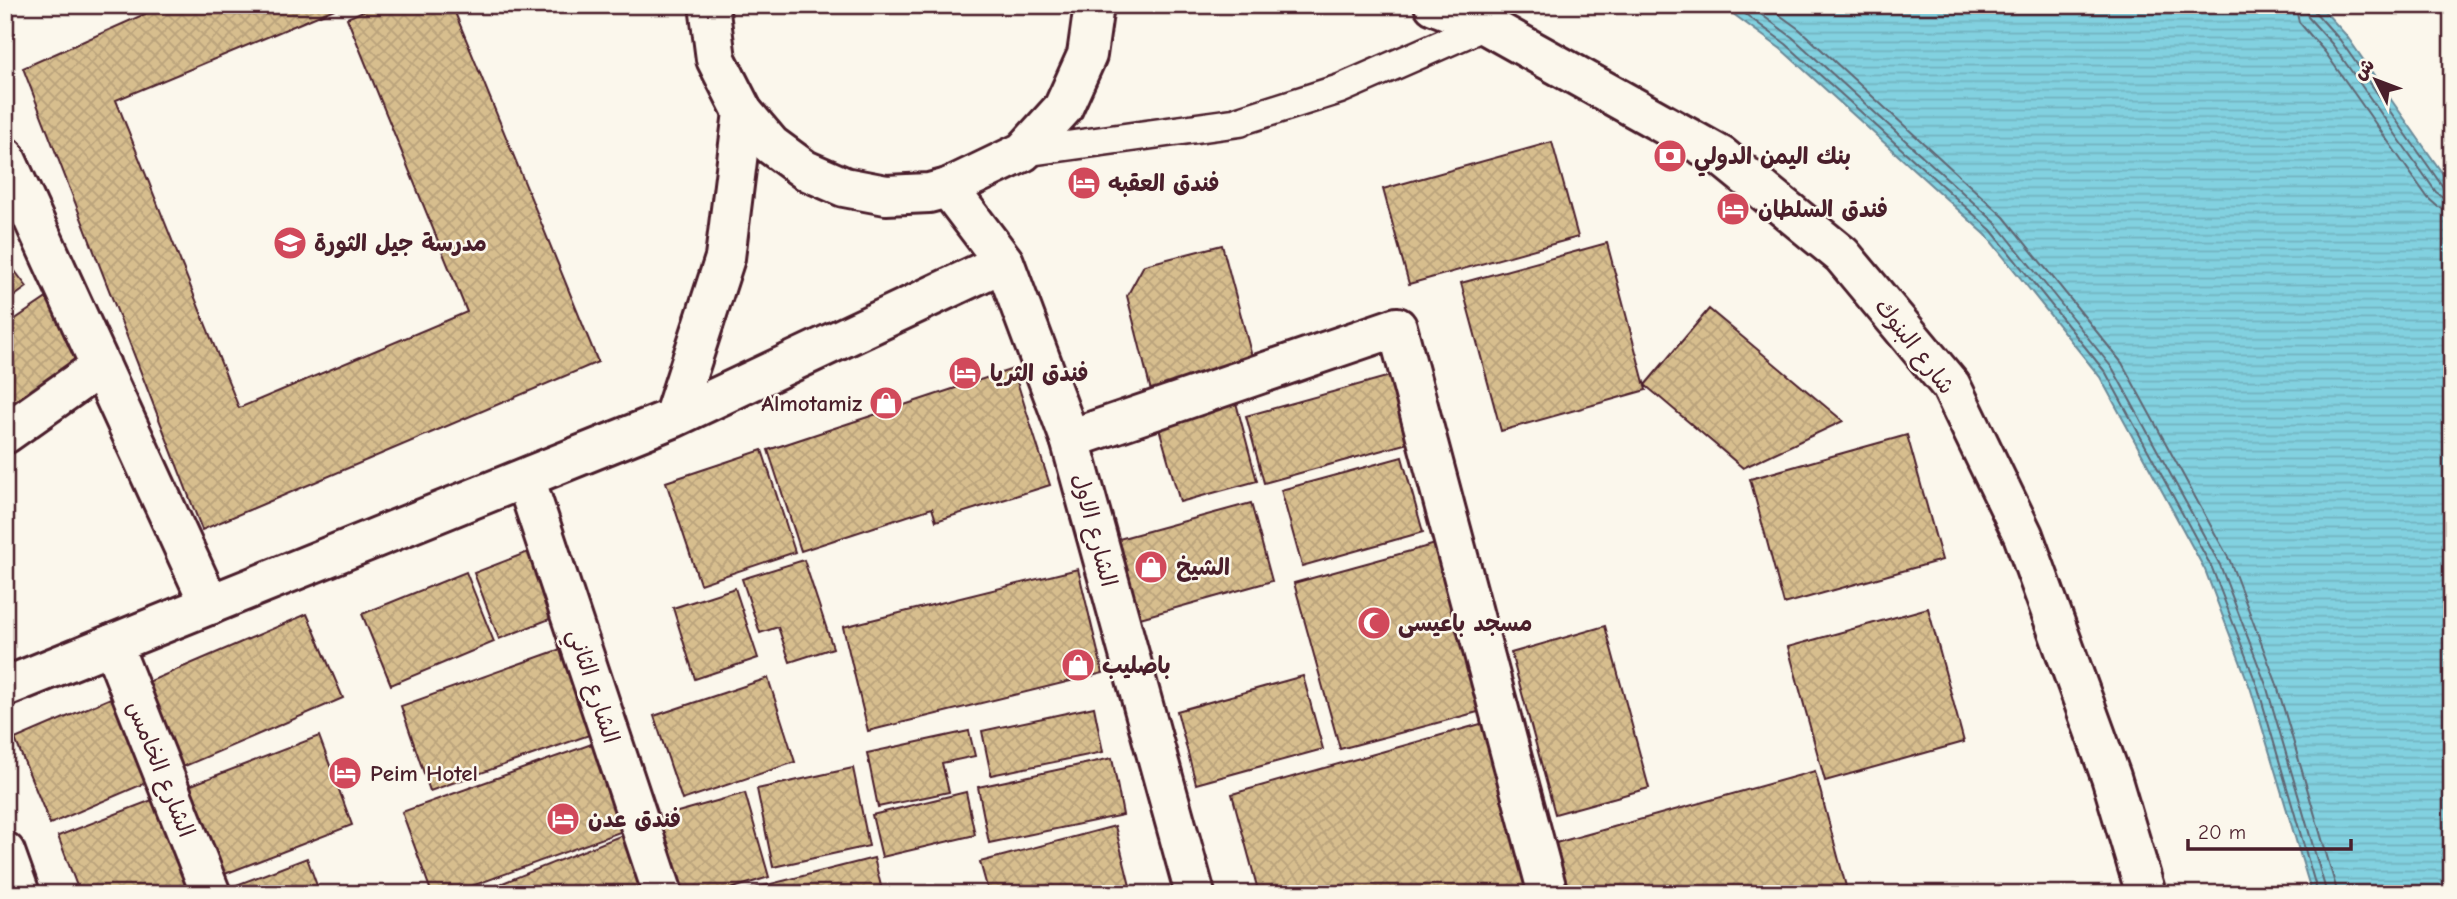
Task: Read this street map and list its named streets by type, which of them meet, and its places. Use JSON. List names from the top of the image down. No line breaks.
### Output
{"streets":{"street":["شارع البنوك","الشارع الاول","الشارع الثاني","الشارع الخامس"]},"places":{"bank":["بنك اليمن الدولي"],"hotel":["فندق العقبه","فندق السلطان","فندق الثريا","Peim Hotel","فندق عدن"],"school or university":["مدرسة جيل الثورة"],"shop":["Almotamiz","الشيخ","باصليب"],"mosque":["مسجد باعيسى"]},"scale_bar":"20 m","north":"top left"}
